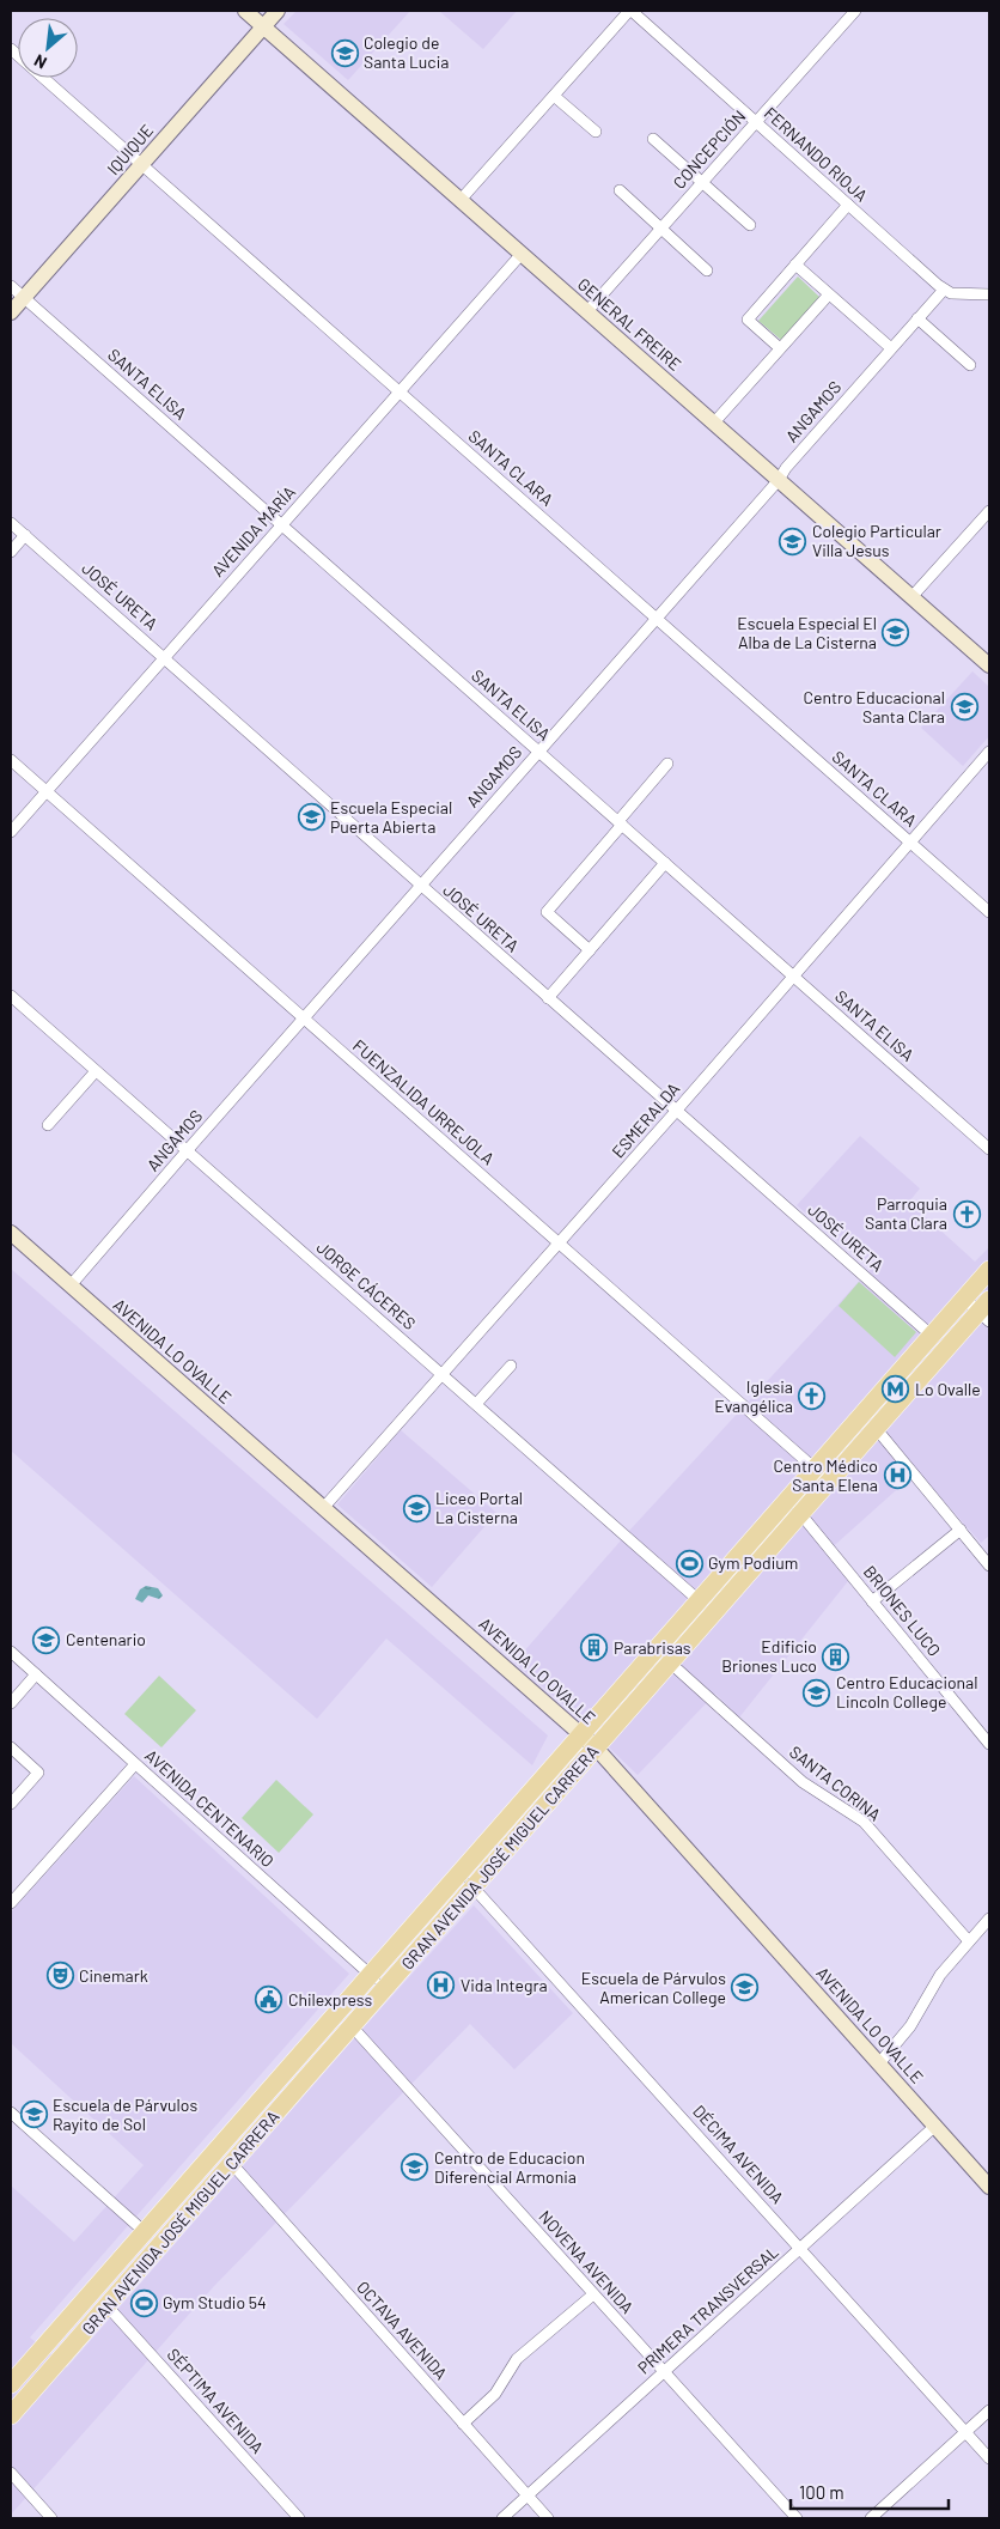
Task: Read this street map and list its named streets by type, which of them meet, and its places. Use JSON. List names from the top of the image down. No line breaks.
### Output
{"streets":{"main road":["GRAN AVENIDA JOSÉ MIGUEL CARRERA"],"street":["IQUIQUE","CONCEPCIÓN","FERNANDO RIOJA","GENERAL FREIRE","SANTA ELISA","ANGAMOS","SANTA CLARA","AVENIDA MARÍA","JOSÉ URETA","FUENZALIDA URREJOLA","ESMERALDA","JORGE CÁCERES","AVENIDA LO OVALLE","BRIONES LUCO","SANTA CORINA","AVENIDA CENTENARIO","DÉCIMA AVENIDA","NOVENA AVENIDA","PRIMERA TRANSVERSAL","OCTAVA AVENIDA","SÉPTIMA AVENIDA"]},"crossings":[["IQUIQUE","GENERAL FREIRE"],["IQUIQUE","SANTA ELISA"],["IQUIQUE","SANTA CLARA"],["CONCEPCIÓN","FERNANDO RIOJA"],["CONCEPCIÓN","GENERAL FREIRE"],["FERNANDO RIOJA","ANGAMOS"],["GENERAL FREIRE","ANGAMOS"],["GENERAL FREIRE","AVENIDA MARÍA"],["SANTA ELISA","ANGAMOS"],["SANTA ELISA","AVENIDA MARÍA"],["SANTA ELISA","ESMERALDA"],["ANGAMOS","SANTA CLARA"],["ANGAMOS","JOSÉ URETA"],["ANGAMOS","FUENZALIDA URREJOLA"],["ANGAMOS","JORGE CÁCERES"],["ANGAMOS","AVENIDA LO OVALLE"],["SANTA CLARA","AVENIDA MARÍA"],["SANTA CLARA","ESMERALDA"],["AVENIDA MARÍA","JOSÉ URETA"],["AVENIDA MARÍA","FUENZALIDA URREJOLA"],["JOSÉ URETA","ESMERALDA"],["JOSÉ URETA","GRAN AVENIDA JOSÉ MIGUEL CARRERA"],["FUENZALIDA URREJOLA","ESMERALDA"],["FUENZALIDA URREJOLA","GRAN AVENIDA JOSÉ MIGUEL CARRERA"],["ESMERALDA","JORGE CÁCERES"],["ESMERALDA","AVENIDA LO OVALLE"],["JORGE CÁCERES","GRAN AVENIDA JOSÉ MIGUEL CARRERA"],["AVENIDA LO OVALLE","GRAN AVENIDA JOSÉ MIGUEL CARRERA"],["AVENIDA LO OVALLE","PRIMERA TRANSVERSAL"],["BRIONES LUCO","GRAN AVENIDA JOSÉ MIGUEL CARRERA"],["SANTA CORINA","GRAN AVENIDA JOSÉ MIGUEL CARRERA"],["AVENIDA CENTENARIO","GRAN AVENIDA JOSÉ MIGUEL CARRERA"],["GRAN AVENIDA JOSÉ MIGUEL CARRERA","DÉCIMA AVENIDA"],["GRAN AVENIDA JOSÉ MIGUEL CARRERA","NOVENA AVENIDA"],["GRAN AVENIDA JOSÉ MIGUEL CARRERA","OCTAVA AVENIDA"],["GRAN AVENIDA JOSÉ MIGUEL CARRERA","SÉPTIMA AVENIDA"],["DÉCIMA AVENIDA","PRIMERA TRANSVERSAL"],["NOVENA AVENIDA","PRIMERA TRANSVERSAL"],["PRIMERA TRANSVERSAL","OCTAVA AVENIDA"]],"places":{"school or university":["Colegio de Santa Lucia","Colegio Particular Villa Jesus","Escuela Especial El Alba de La Cisterna","Centro Educacional Santa Clara","Escuela Especial Puerta Abierta","Liceo Portal La Cisterna","Centenario","Centro Educacional Lincoln College","Escuela de Párvulos American College","Escuela de Párvulos Rayito de Sol","Centro de Educacion Diferencial Armonia"],"church":["Parroquia Santa Clara","Iglesia Evangélica"],"metro station":["Lo Ovalle"],"hospital":["Centro Médico Santa Elena","Vida Integra"],"sports":["Gym Podium","Gym Studio 54"],"building":["Parabrisas","Edificio Briones Luco"],"theatre":["Cinemark"],"public building":["Chilexpress"]},"scale_bar":"100 m","north":"bottom left"}
